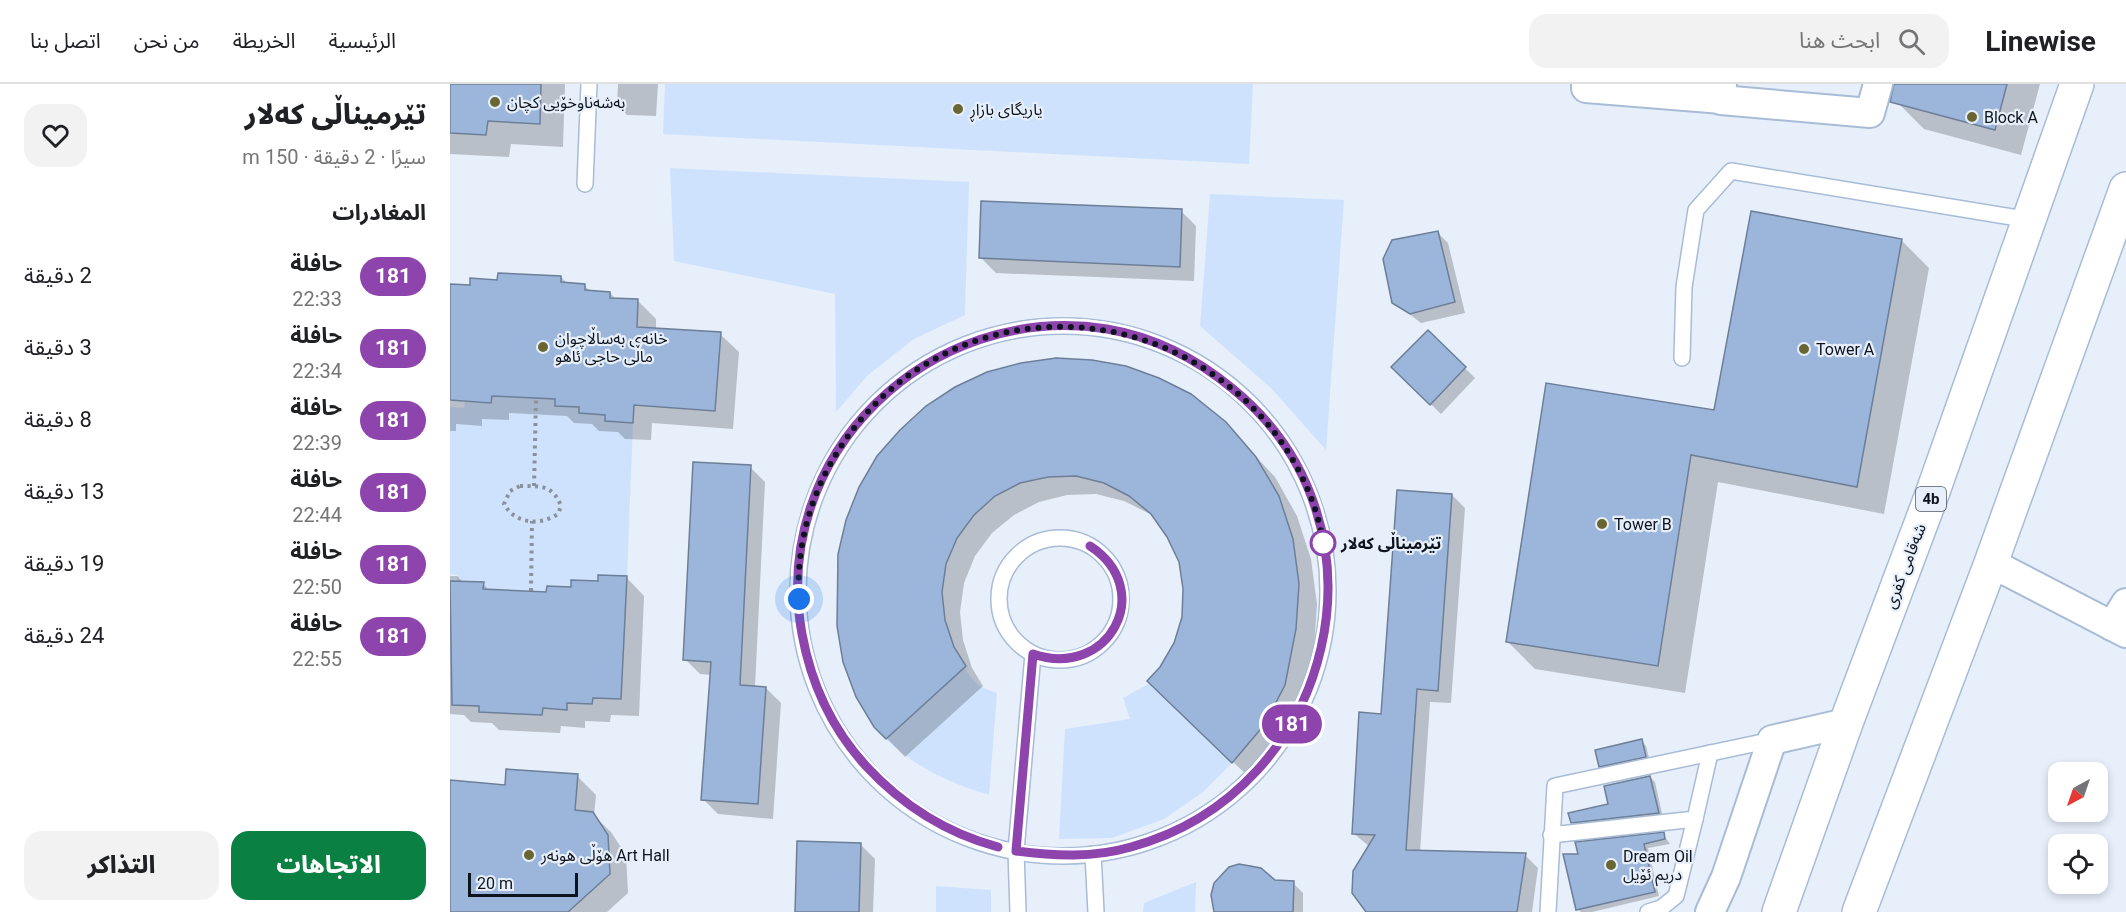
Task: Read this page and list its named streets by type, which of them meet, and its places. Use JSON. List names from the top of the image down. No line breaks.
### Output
{"streets":{"highway":["4b","شەقامی کفری"]},"places":["بەشەناوخۆیی کچان","یاریگای بازاڕ","Block A","خانەی بەساڵاچوان ماڵی حاجی ئاهو","Tower A","Tower B","تێرمیناڵی کەلار","هۆڵی هونەر Art Hall","Dream Oil دریم ئۆیل"],"lines":["bus line 181"],"scale_bar":"20 m","north":"bottom left","page":{"header":"Linewise","search":"ابحث هنا","nav":["الرئيسية","الخريطة","من نحن","اتصل بنا"],"on_map":"181","heading":[["تێرمیناڵی کەلار","سيرًا · 2 دقيقة · 150 m"],"المغادرات"],"list":[{"mark":"181","name":"حافلة","note":"22:33","value":"2 دقيقة"},{"mark":"181","name":"حافلة","note":"22:34","value":"3 دقيقة"},{"mark":"181","name":"حافلة","note":"22:39","value":"8 دقيقة"},{"mark":"181","name":"حافلة","note":"22:44","value":"13 دقيقة"},{"mark":"181","name":"حافلة","note":"22:50","value":"19 دقيقة"},{"mark":"181","name":"حافلة","note":"22:55","value":"24 دقيقة"}],"buttons":["الاتجاهات","التذاكر"],"scale":"20 m"}}
